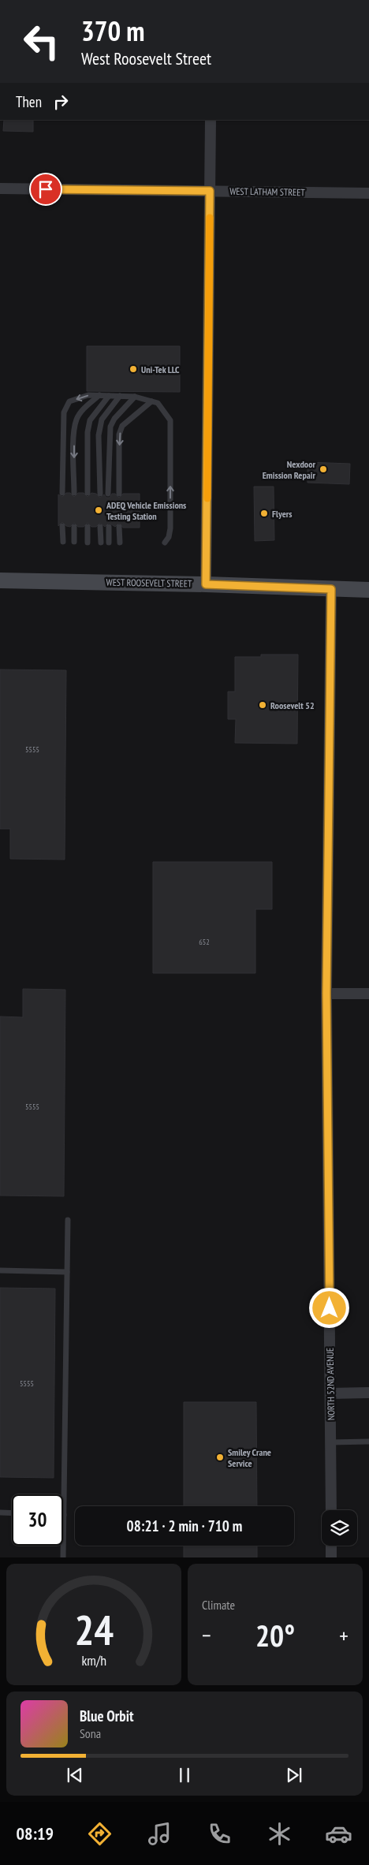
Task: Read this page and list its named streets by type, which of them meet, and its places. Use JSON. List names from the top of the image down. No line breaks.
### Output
{"streets":{"street":["WEST LATHAM STREET","WEST ROOSEVELT STREET","NORTH 52ND AVENUE"]},"crossings":[["WEST ROOSEVELT STREET","NORTH 52ND AVENUE"]],"places":["Uni-Tek LLC","Nexdoor Emission Repair","ADEQ Vehicle Emissions Testing Station","Flyers","Roosevelt 52","Smiley Crane Service"],"house_numbers":["5555","652","5555","5555"],"page":{"turn":["370 m","West Roosevelt Street"],"then":"Then","limit":"30","trip":"08:21 · 2 min · 710 m","tile":"Climate","heat":["−","20°","+"],"song":["Blue Orbit","Sona"],"tabs":"08:19","gauge":["24","km/h"]}}
